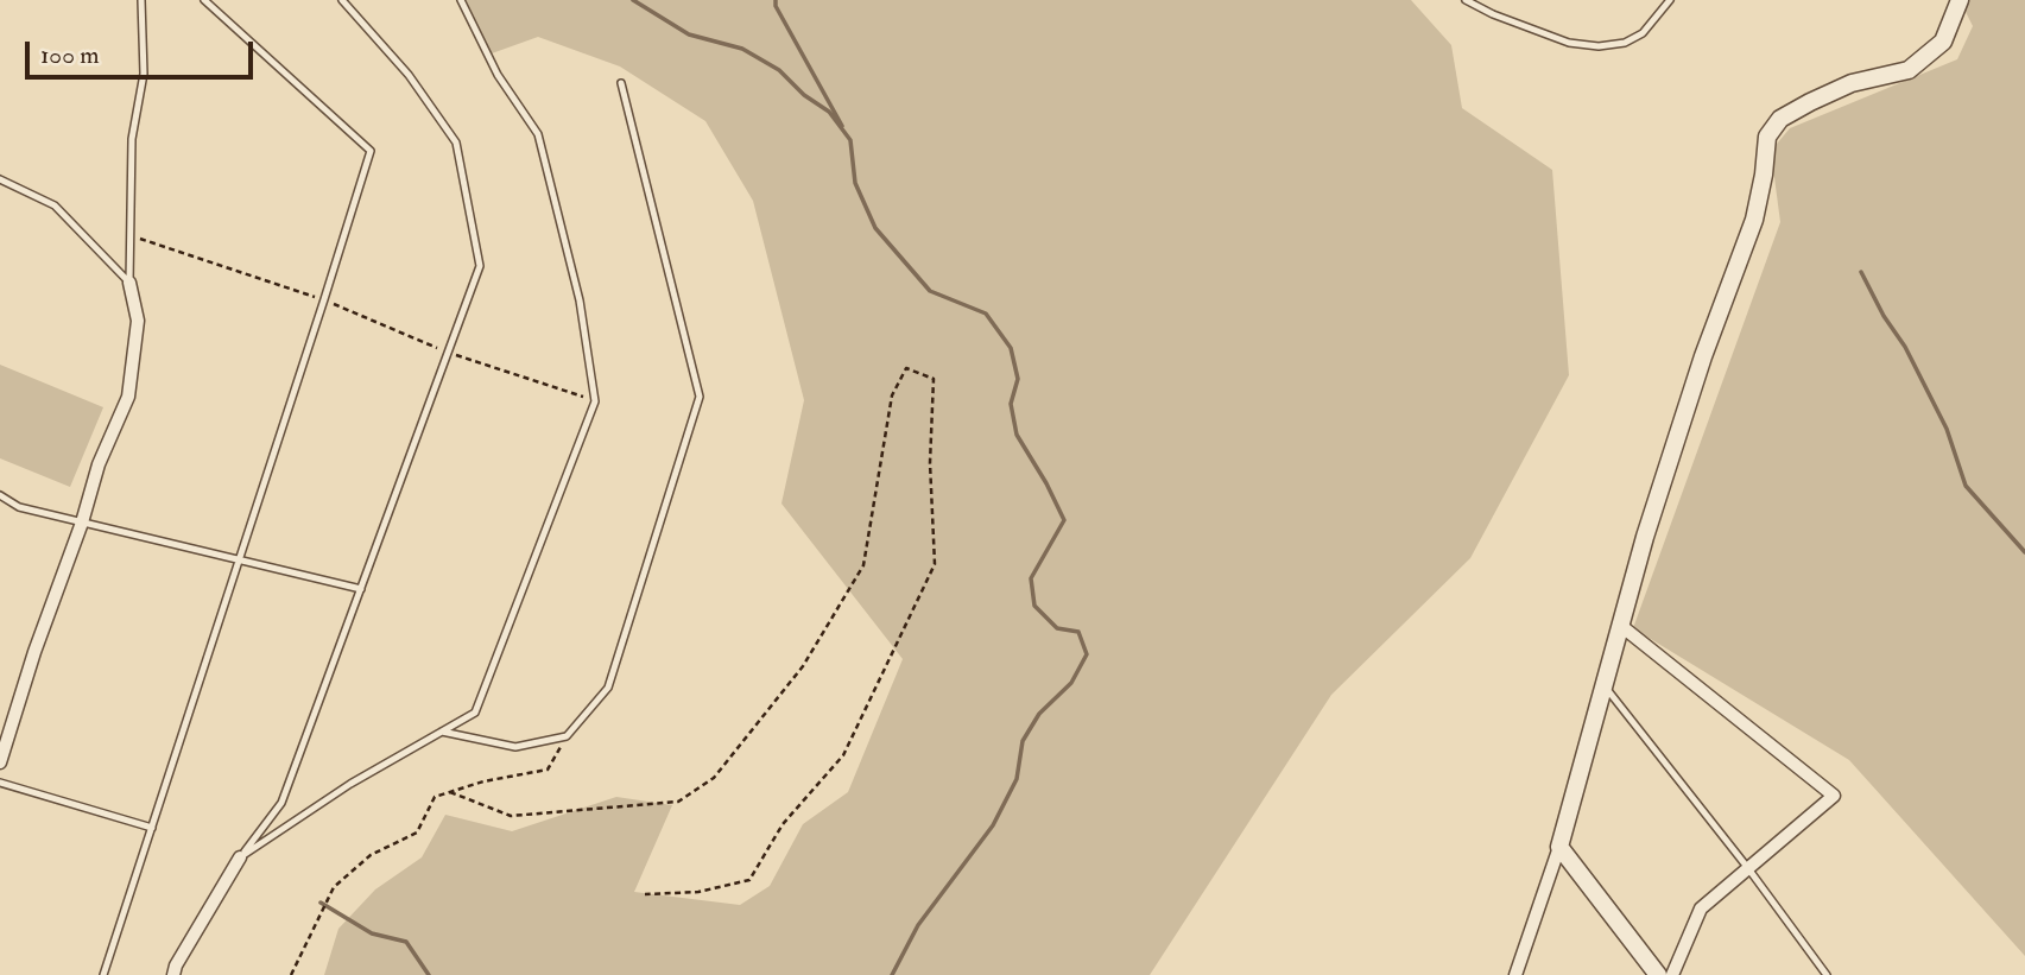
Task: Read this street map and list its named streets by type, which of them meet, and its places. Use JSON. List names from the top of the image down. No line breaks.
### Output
{"scale_bar":"100 m"}
